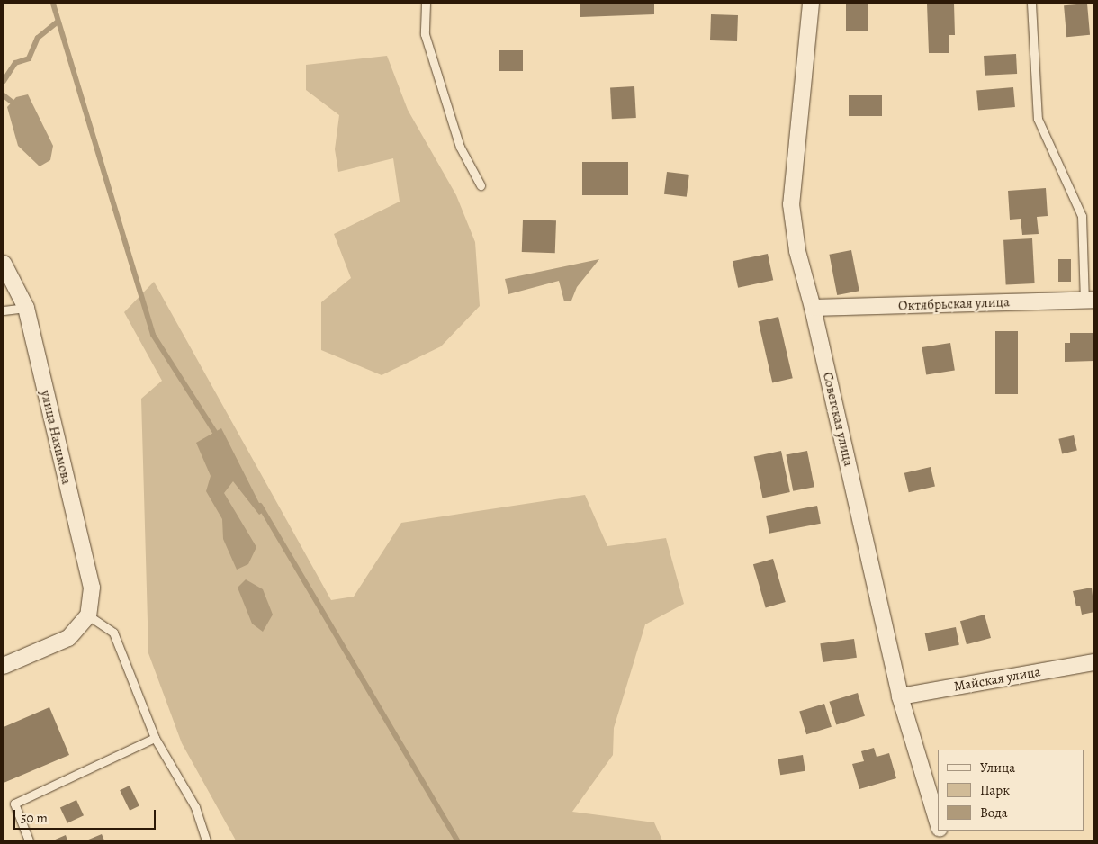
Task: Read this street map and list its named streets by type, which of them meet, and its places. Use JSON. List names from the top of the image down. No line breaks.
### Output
{"streets":{"street":["Октябрьская улица","Советская улица","улица Нахимова","Майская улица"]},"crossings":[["Октябрьская улица","Советская улица"],["Советская улица","Майская улица"]],"legend":["Улица","Парк","Вода"],"scale_bar":"50 m"}
